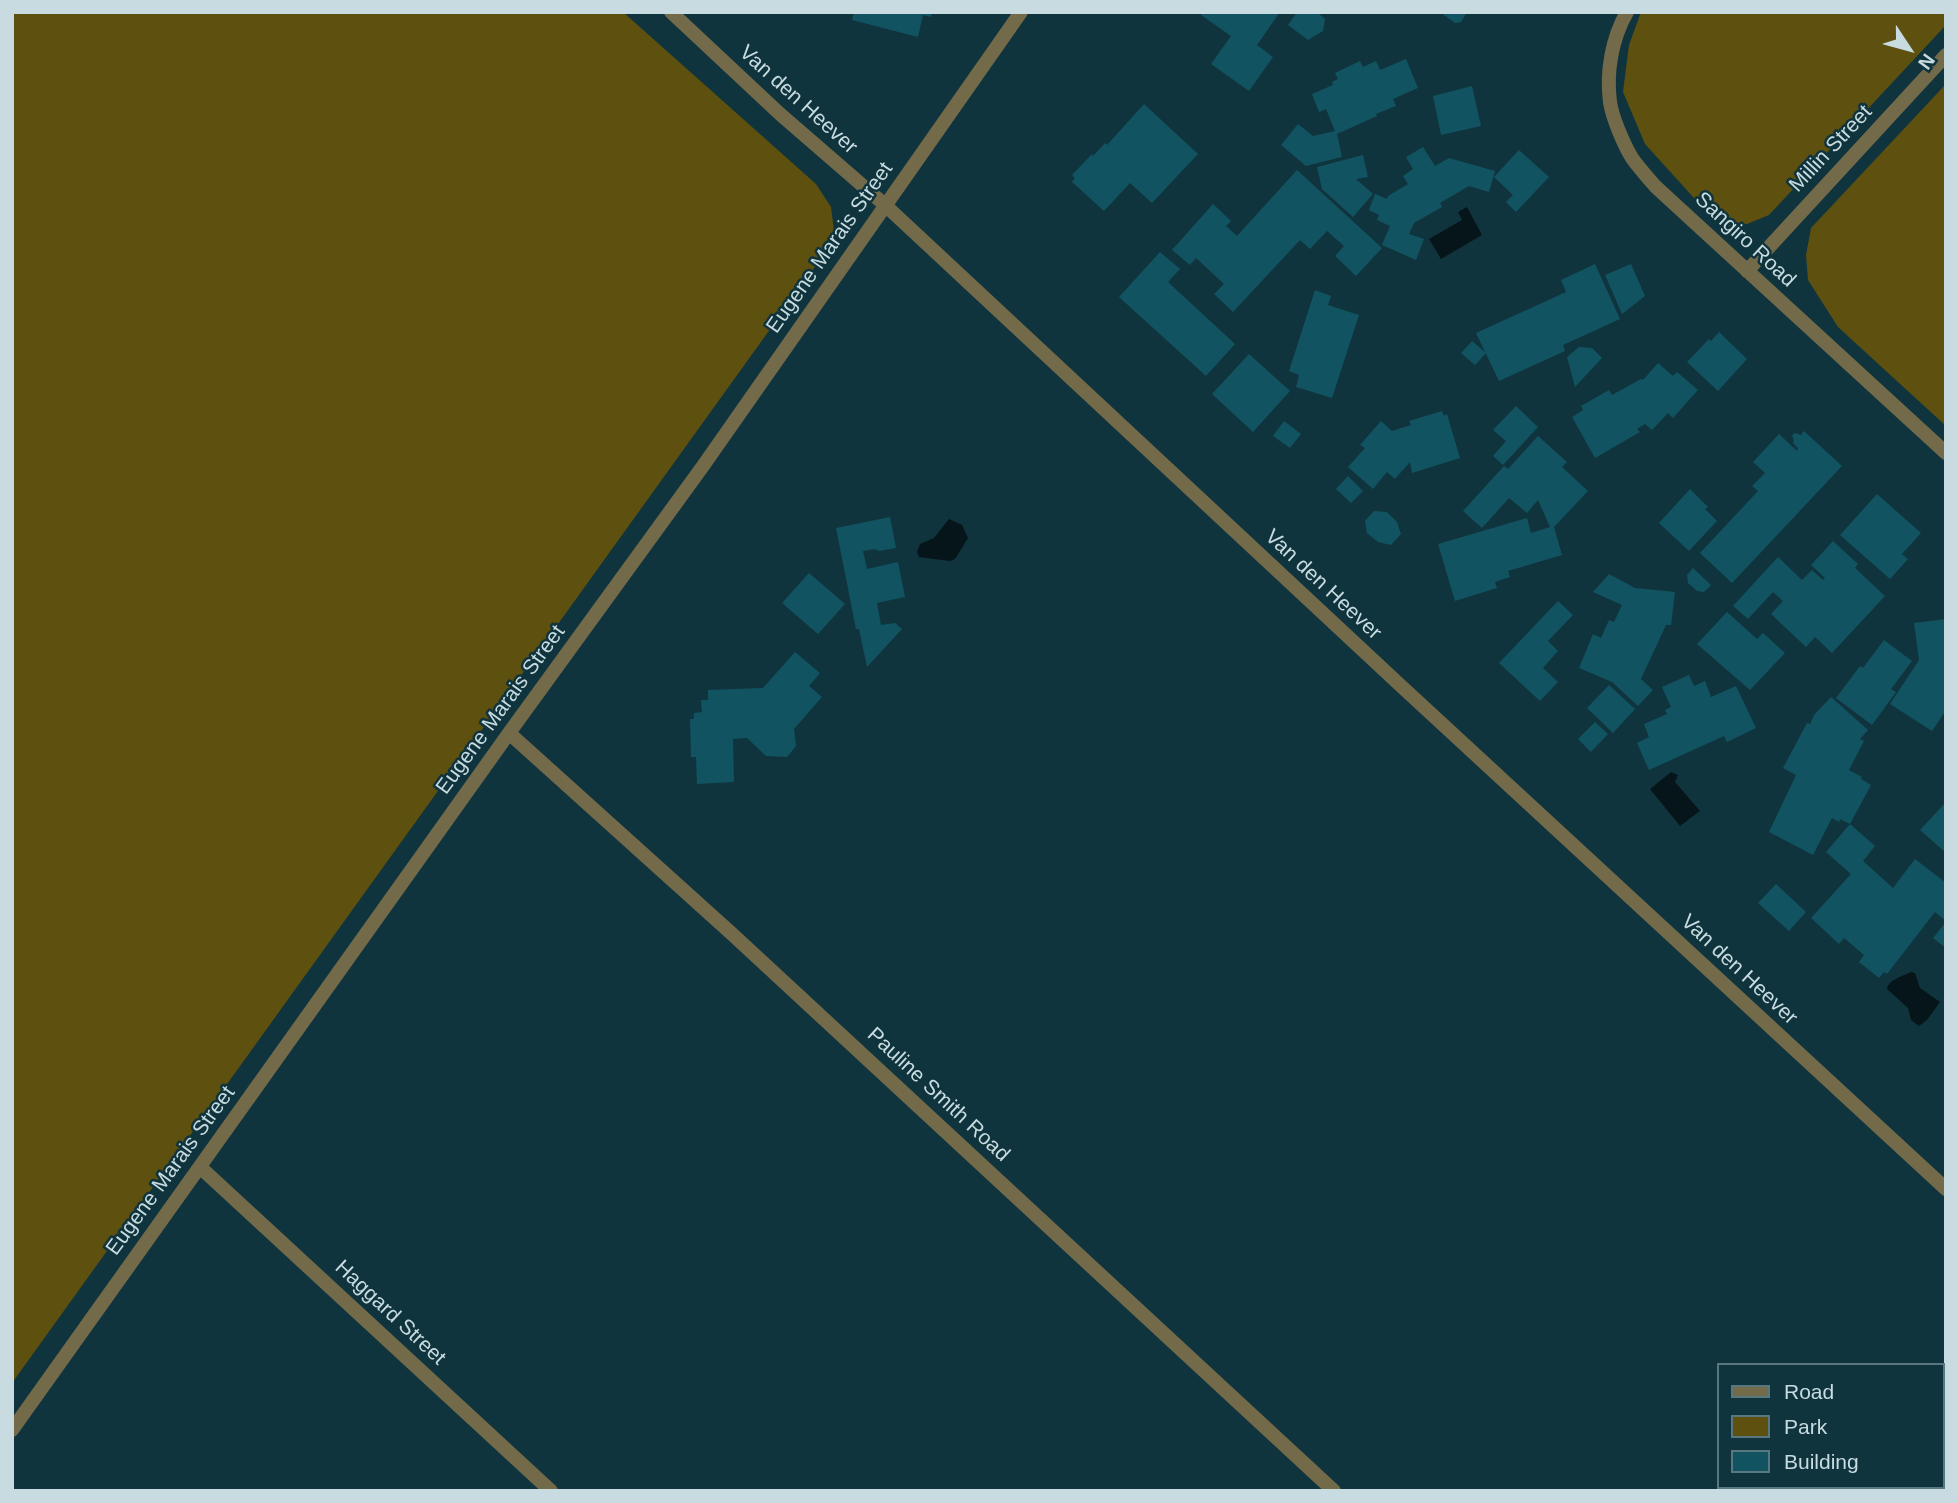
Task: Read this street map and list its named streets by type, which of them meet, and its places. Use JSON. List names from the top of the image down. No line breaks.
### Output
{"streets":{"street":["Van den Heever","Millin Street","Sangiro Road","Eugene Marais Street","Pauline Smith Road","Haggard Street"]},"crossings":[["Van den Heever","Eugene Marais Street"],["Millin Street","Sangiro Road"],["Eugene Marais Street","Pauline Smith Road"],["Eugene Marais Street","Haggard Street"]],"legend":["Road","Park","Building"],"north":"bottom right"}
